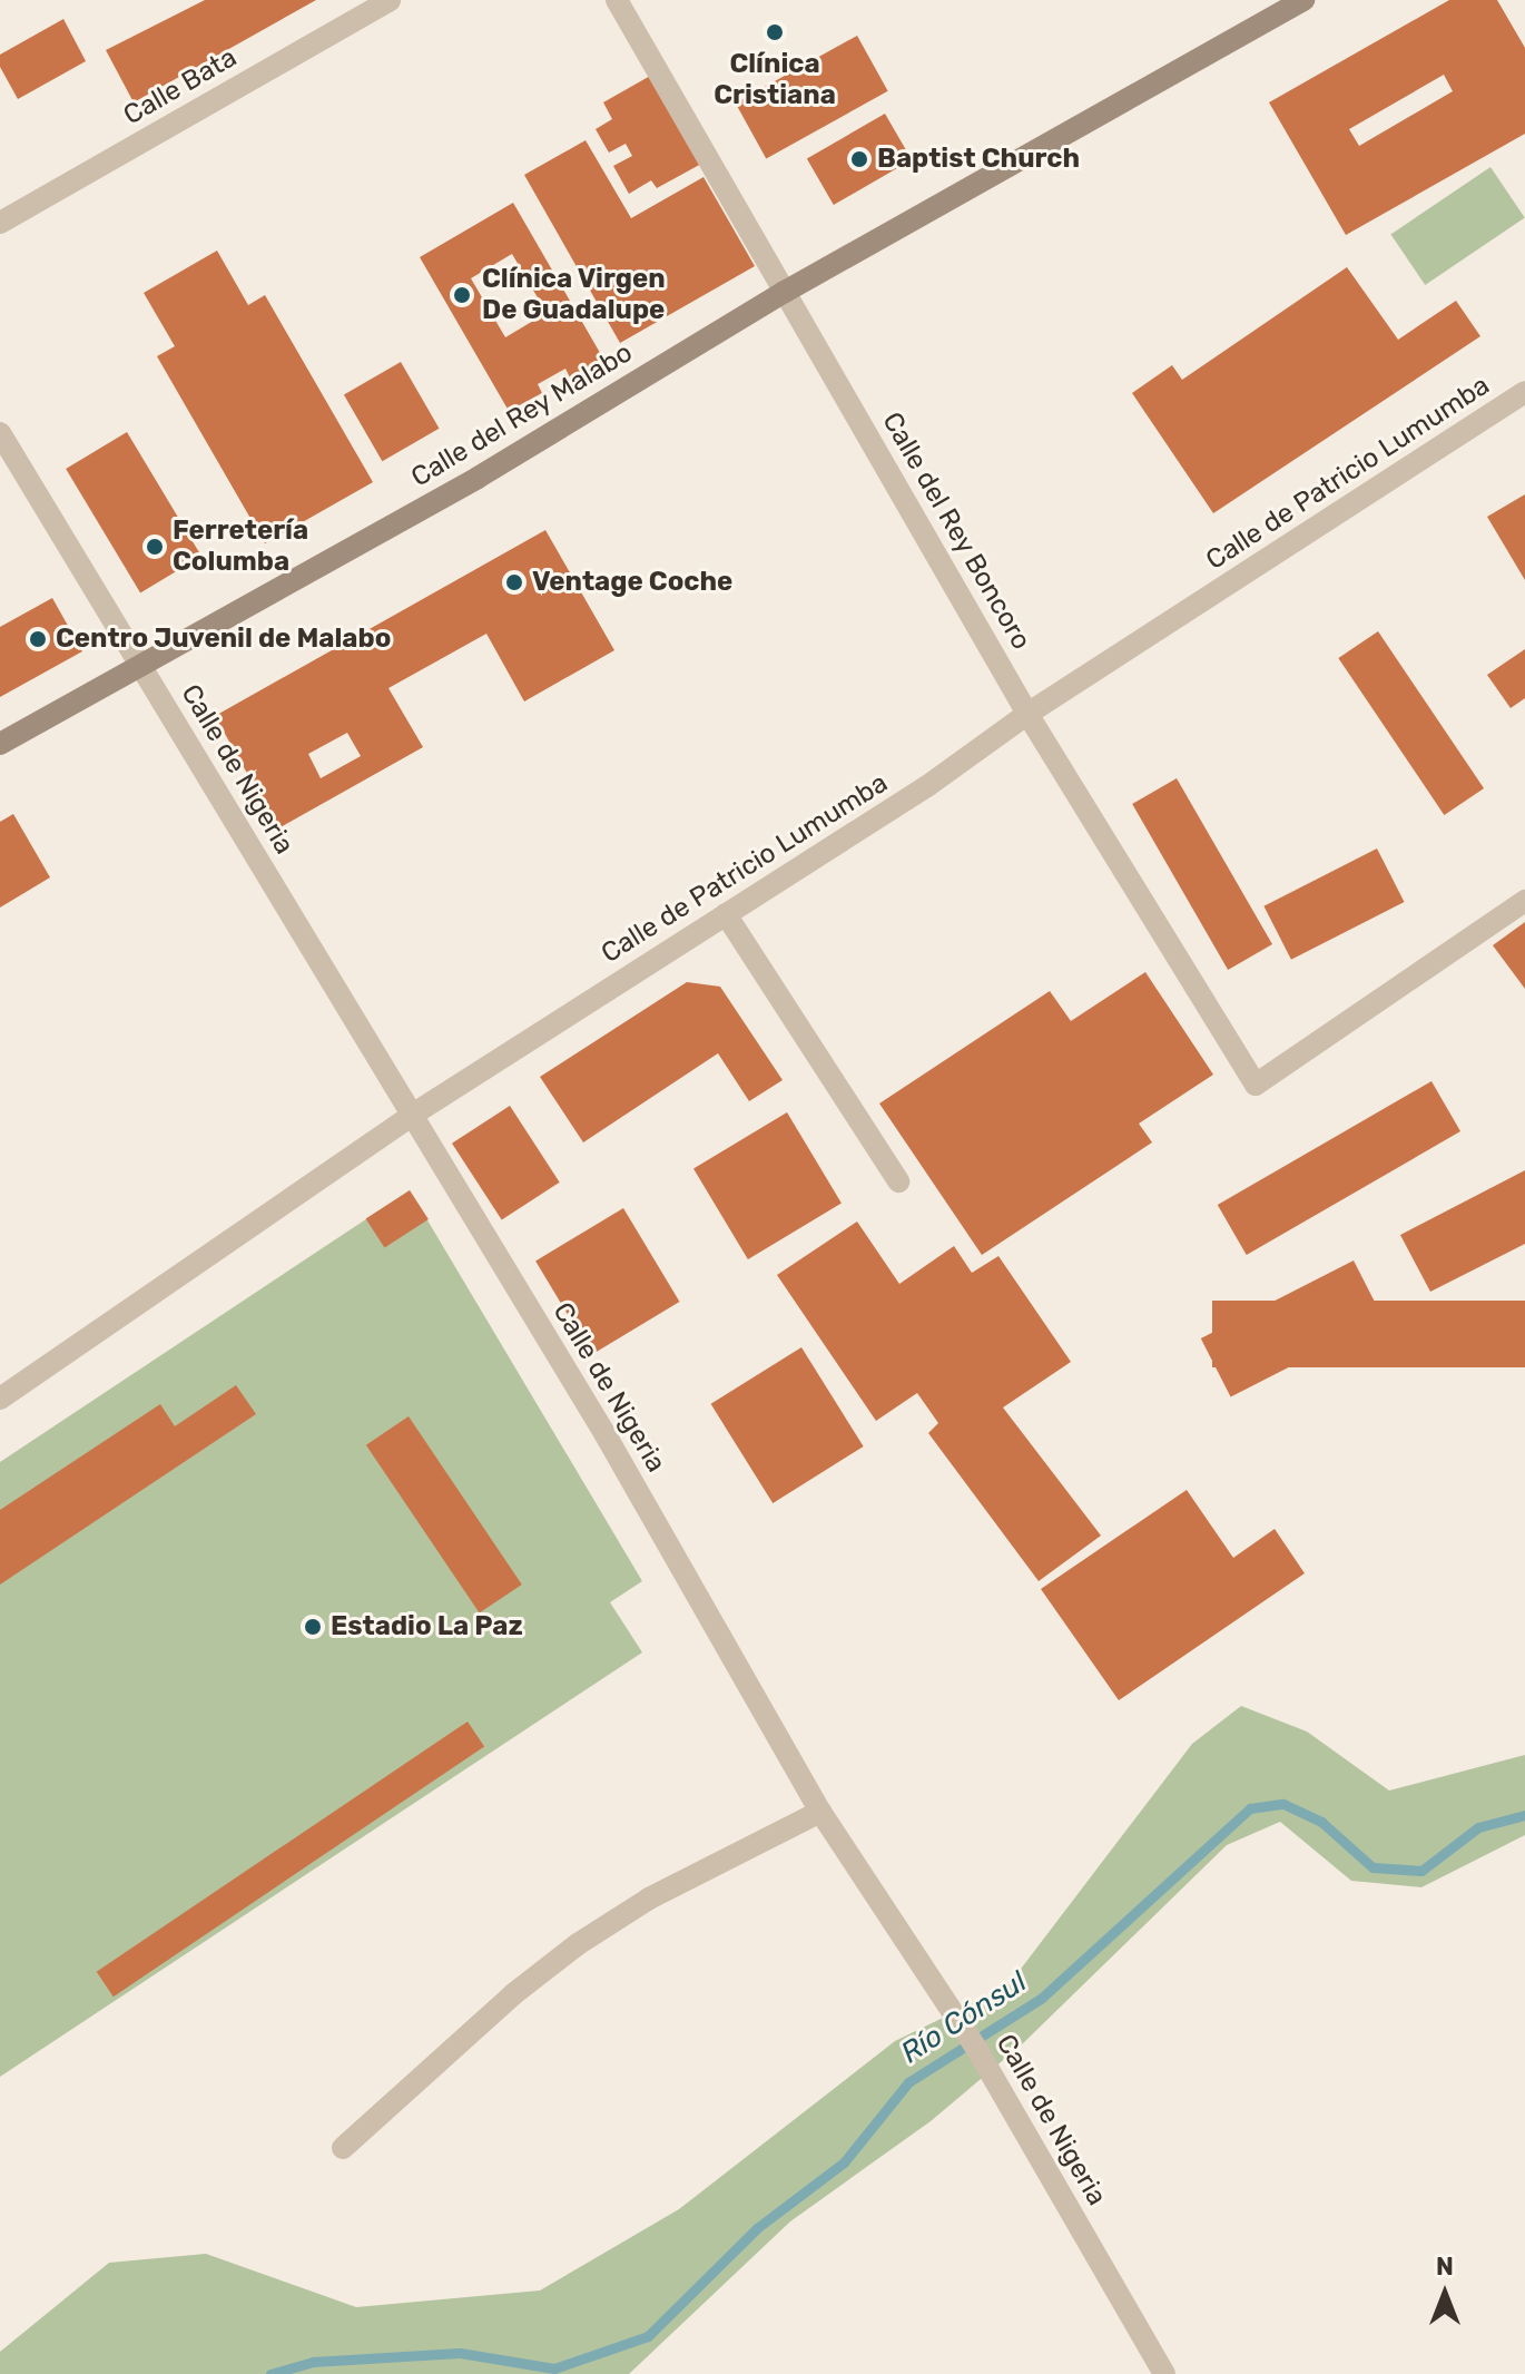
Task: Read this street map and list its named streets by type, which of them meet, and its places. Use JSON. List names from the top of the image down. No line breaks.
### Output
{"streets":{"main road":["Calle del Rey Malabo"],"street":["Calle Bata","Calle de Patricio Lumumba","Calle del Rey Boncoro","Calle de Nigeria"]},"crossings":[["Calle del Rey Malabo","Calle del Rey Boncoro"],["Calle del Rey Malabo","Calle de Nigeria"],["Calle de Patricio Lumumba","Calle del Rey Boncoro"],["Calle de Patricio Lumumba","Calle de Nigeria"]],"water":["Río Cónsul"],"places":["Clínica Cristiana","Baptist Church","Clínica Virgen De Guadalupe","Ferretería Columba","Ventage Coche","Centro Juvenil de Malabo","Estadio La Paz"],"north":"top"}
